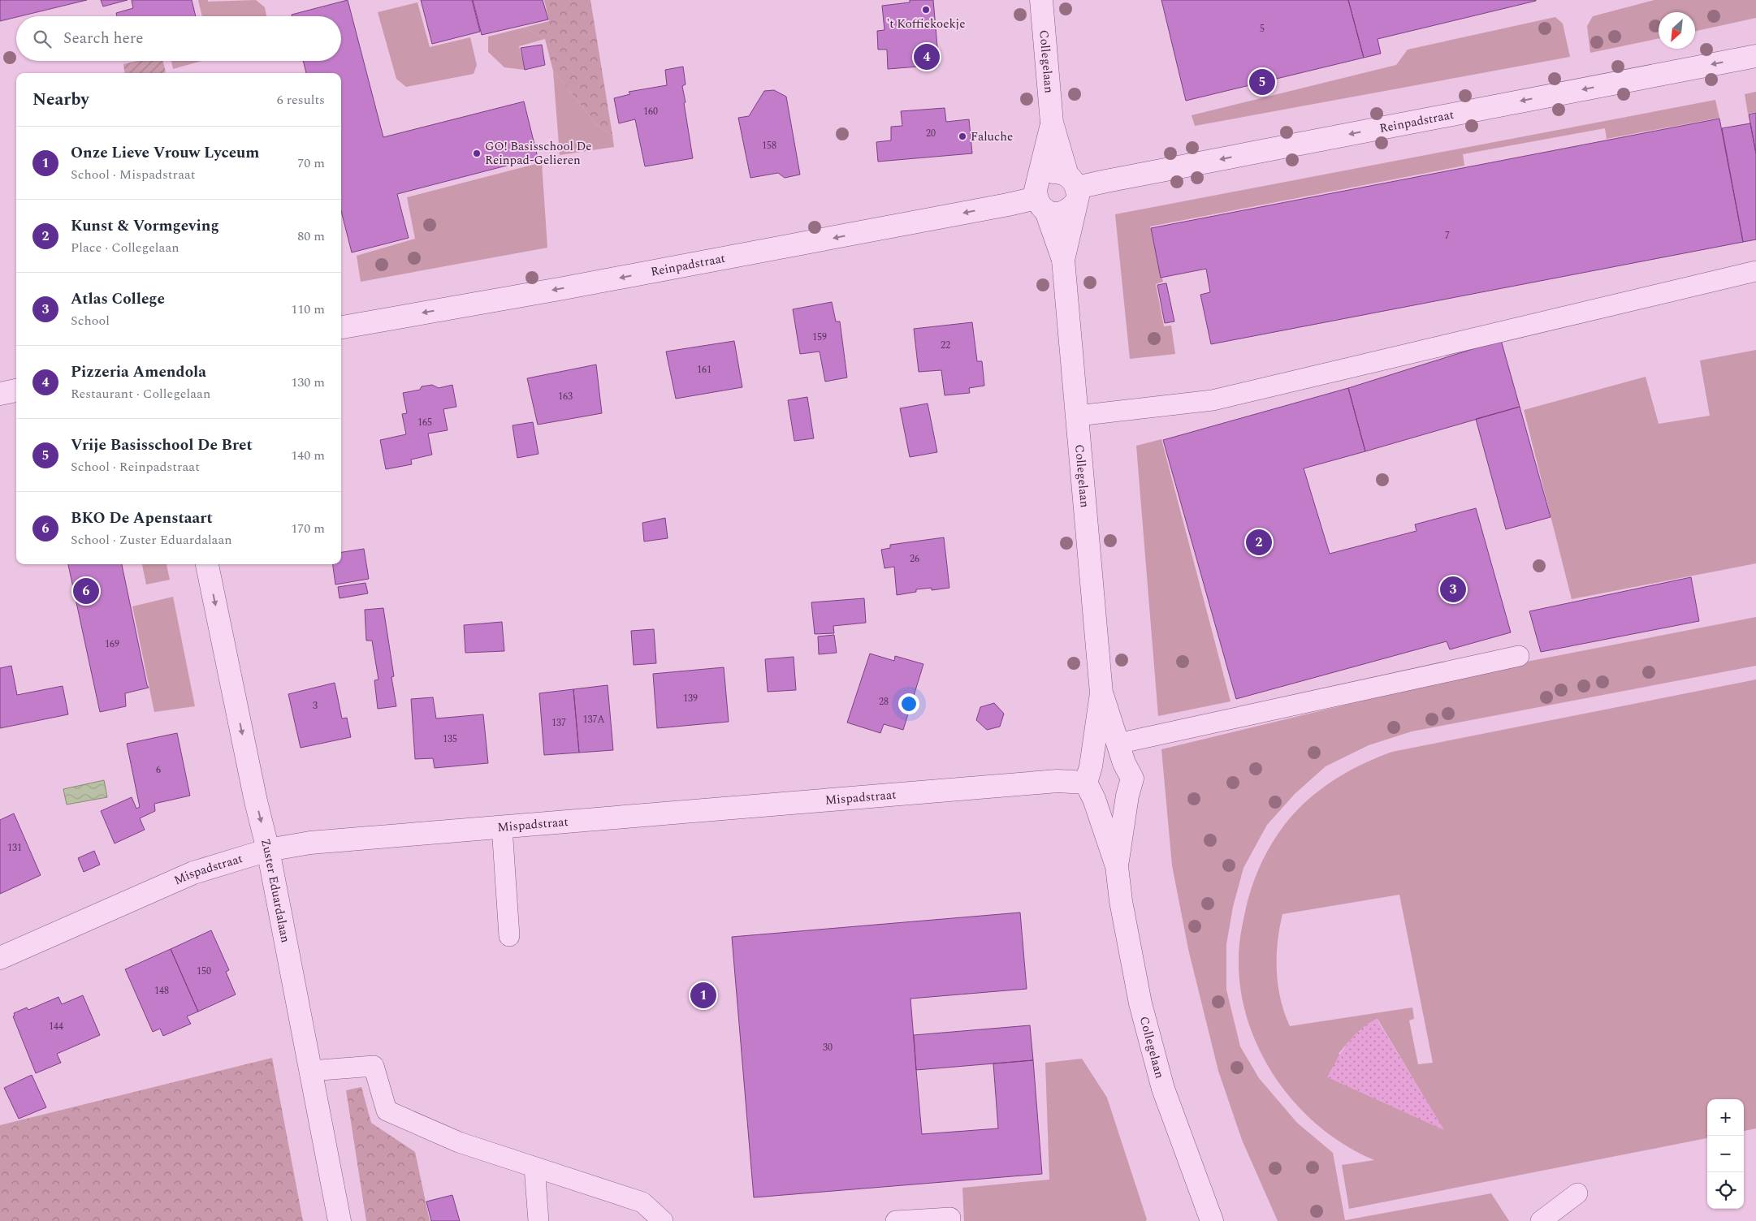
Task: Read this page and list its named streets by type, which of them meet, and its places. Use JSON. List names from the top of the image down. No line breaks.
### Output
{"streets":{"street":["Collegelaan","Reinpadstraat","Mispadstraat","Zuster Eduardalaan"]},"crossings":[["Collegelaan","Reinpadstraat"],["Collegelaan","Mispadstraat"],["Mispadstraat","Zuster Eduardalaan"]],"one_way":["Reinpadstraat","Zuster Eduardalaan"],"places":["'t Koffiekoekje","Faluche","GO! Basisschool De Reinpad-Gelieren"],"house_numbers":["5","160","20","158","7","159","22","161","163","165","26","169","139","28","3","137A","137","135","6","131","150","148","144","30"],"north":"bottom left","page":{"search":"Search here","pins":["4","5","2","3","6","1"],"heading":["Nearby","6 results"],"list":[{"mark":"1","name":"Onze Lieve Vrouw Lyceum","note":"School · Mispadstraat","value":"70 m"},{"mark":"2","name":"Kunst & Vormgeving","note":"Place · Collegelaan","value":"80 m"},{"mark":"3","name":"Atlas College","note":"School","value":"110 m"},{"mark":"4","name":"Pizzeria Amendola","note":"Restaurant · Collegelaan","value":"130 m"},{"mark":"5","name":"Vrije Basisschool De Bret","note":"School · Reinpadstraat","value":"140 m"},{"mark":"6","name":"BKO De Apenstaart","note":"School · Zuster Eduardalaan","value":"170 m"}],"map_buttons":["+","−"]}}
